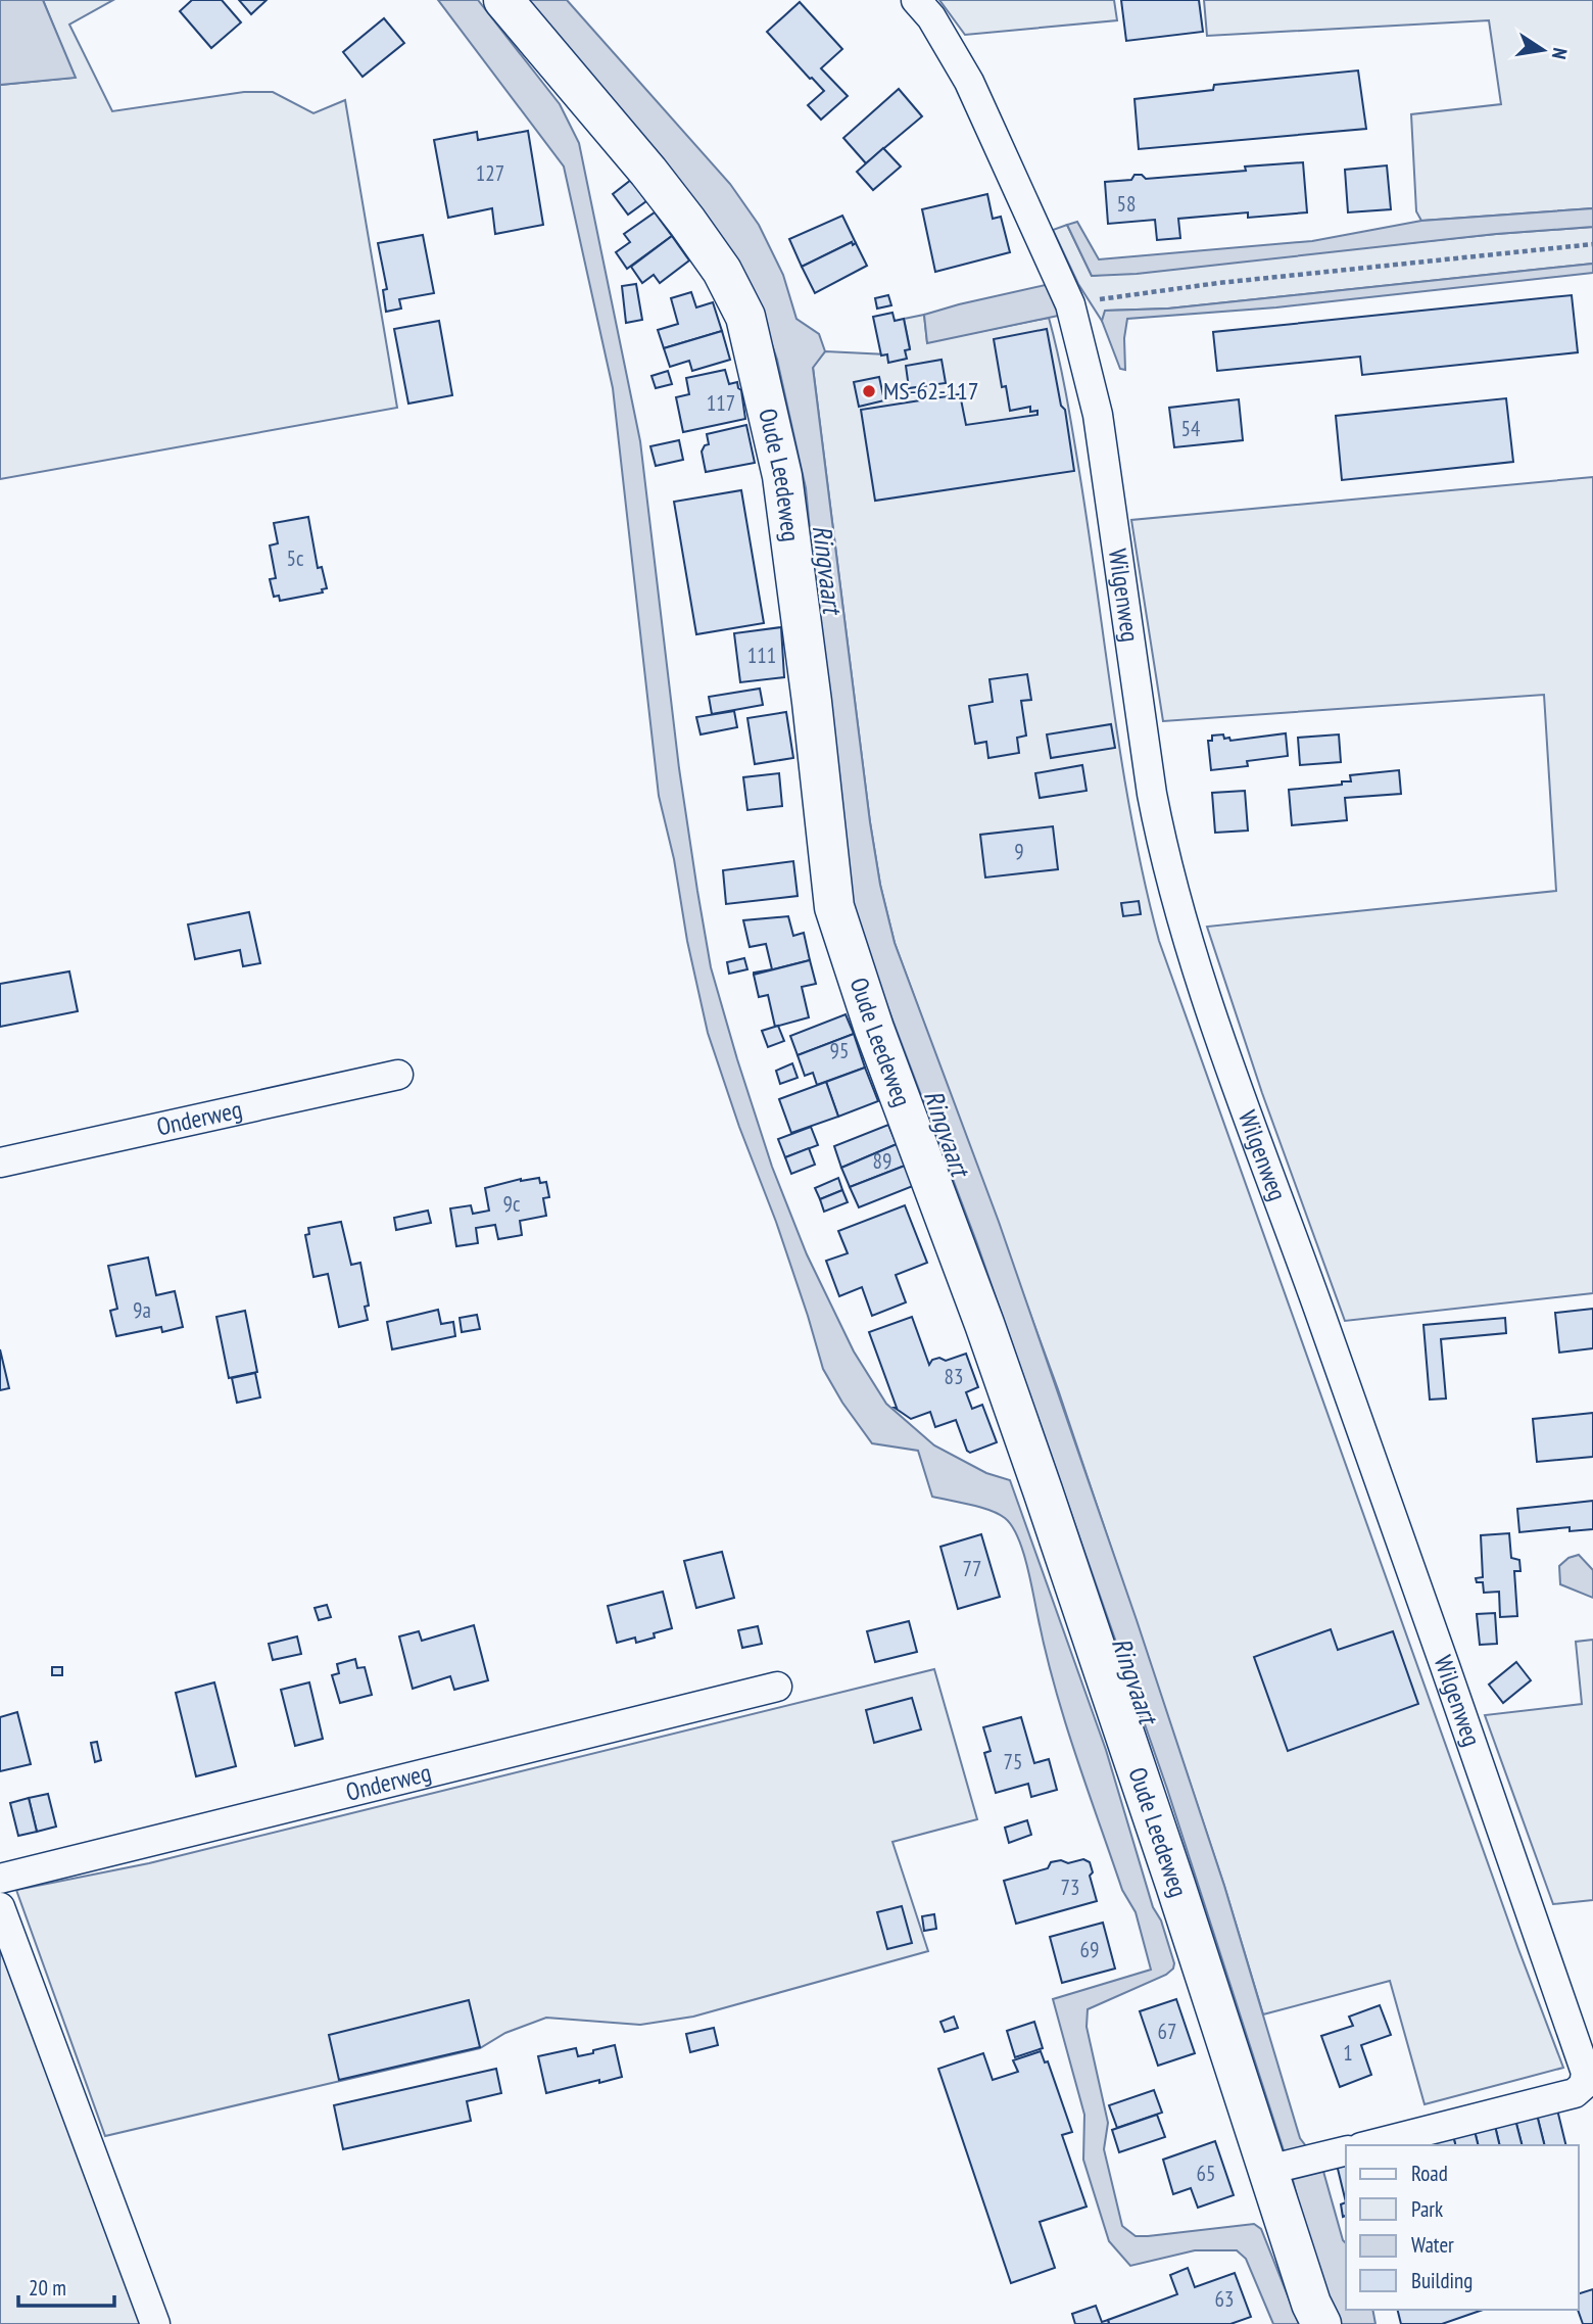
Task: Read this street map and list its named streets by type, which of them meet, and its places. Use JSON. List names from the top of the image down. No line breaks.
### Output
{"streets":{"street":["Oude Leedeweg","Wilgenweg","Onderweg"]},"water":["Ringvaart"],"places":["MS-62-117"],"house_numbers":["127","58","117","54","5c","111","9","95","89","9c","9a","83","77","75","73","69","67","1","65","63"],"legend":["Road","Park","Water","Building"],"scale_bar":"20 m","north":"right"}
